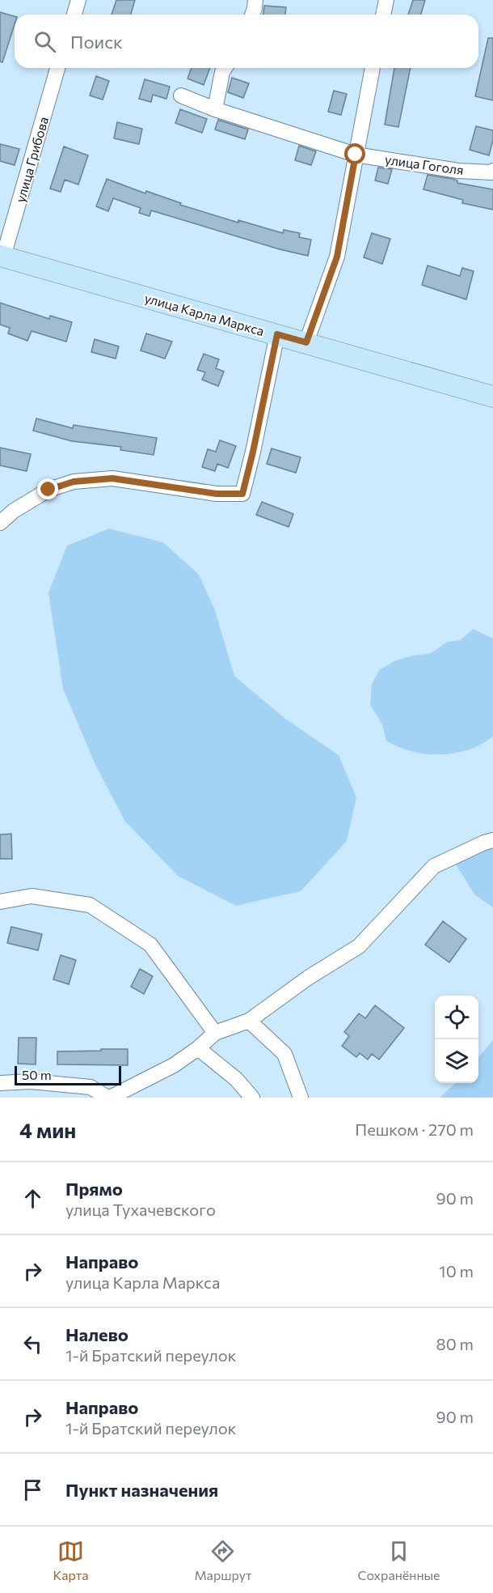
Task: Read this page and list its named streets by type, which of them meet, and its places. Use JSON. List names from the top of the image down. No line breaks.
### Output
{"streets":{"main road":["улица Карла Маркса"],"street":["улица Грибова","улица Гоголя"]},"crossings":[["улица Грибова","улица Карла Маркса"]],"scale_bar":"50 m","page":{"search":"Поиск","scale":"50 m","heading":["4 мин","Пешком · 270 m"],"list":[["Прямо","улица Тухачевского","90 m"],["Направо","улица Карла Маркса","10 m"],["Налево","1-й Братский переулок","80 m"],["Направо","1-й Братский переулок","90 m"],"Пункт назначения"],"nav":["Карта","Маршрут","Сохранённые"]}}
